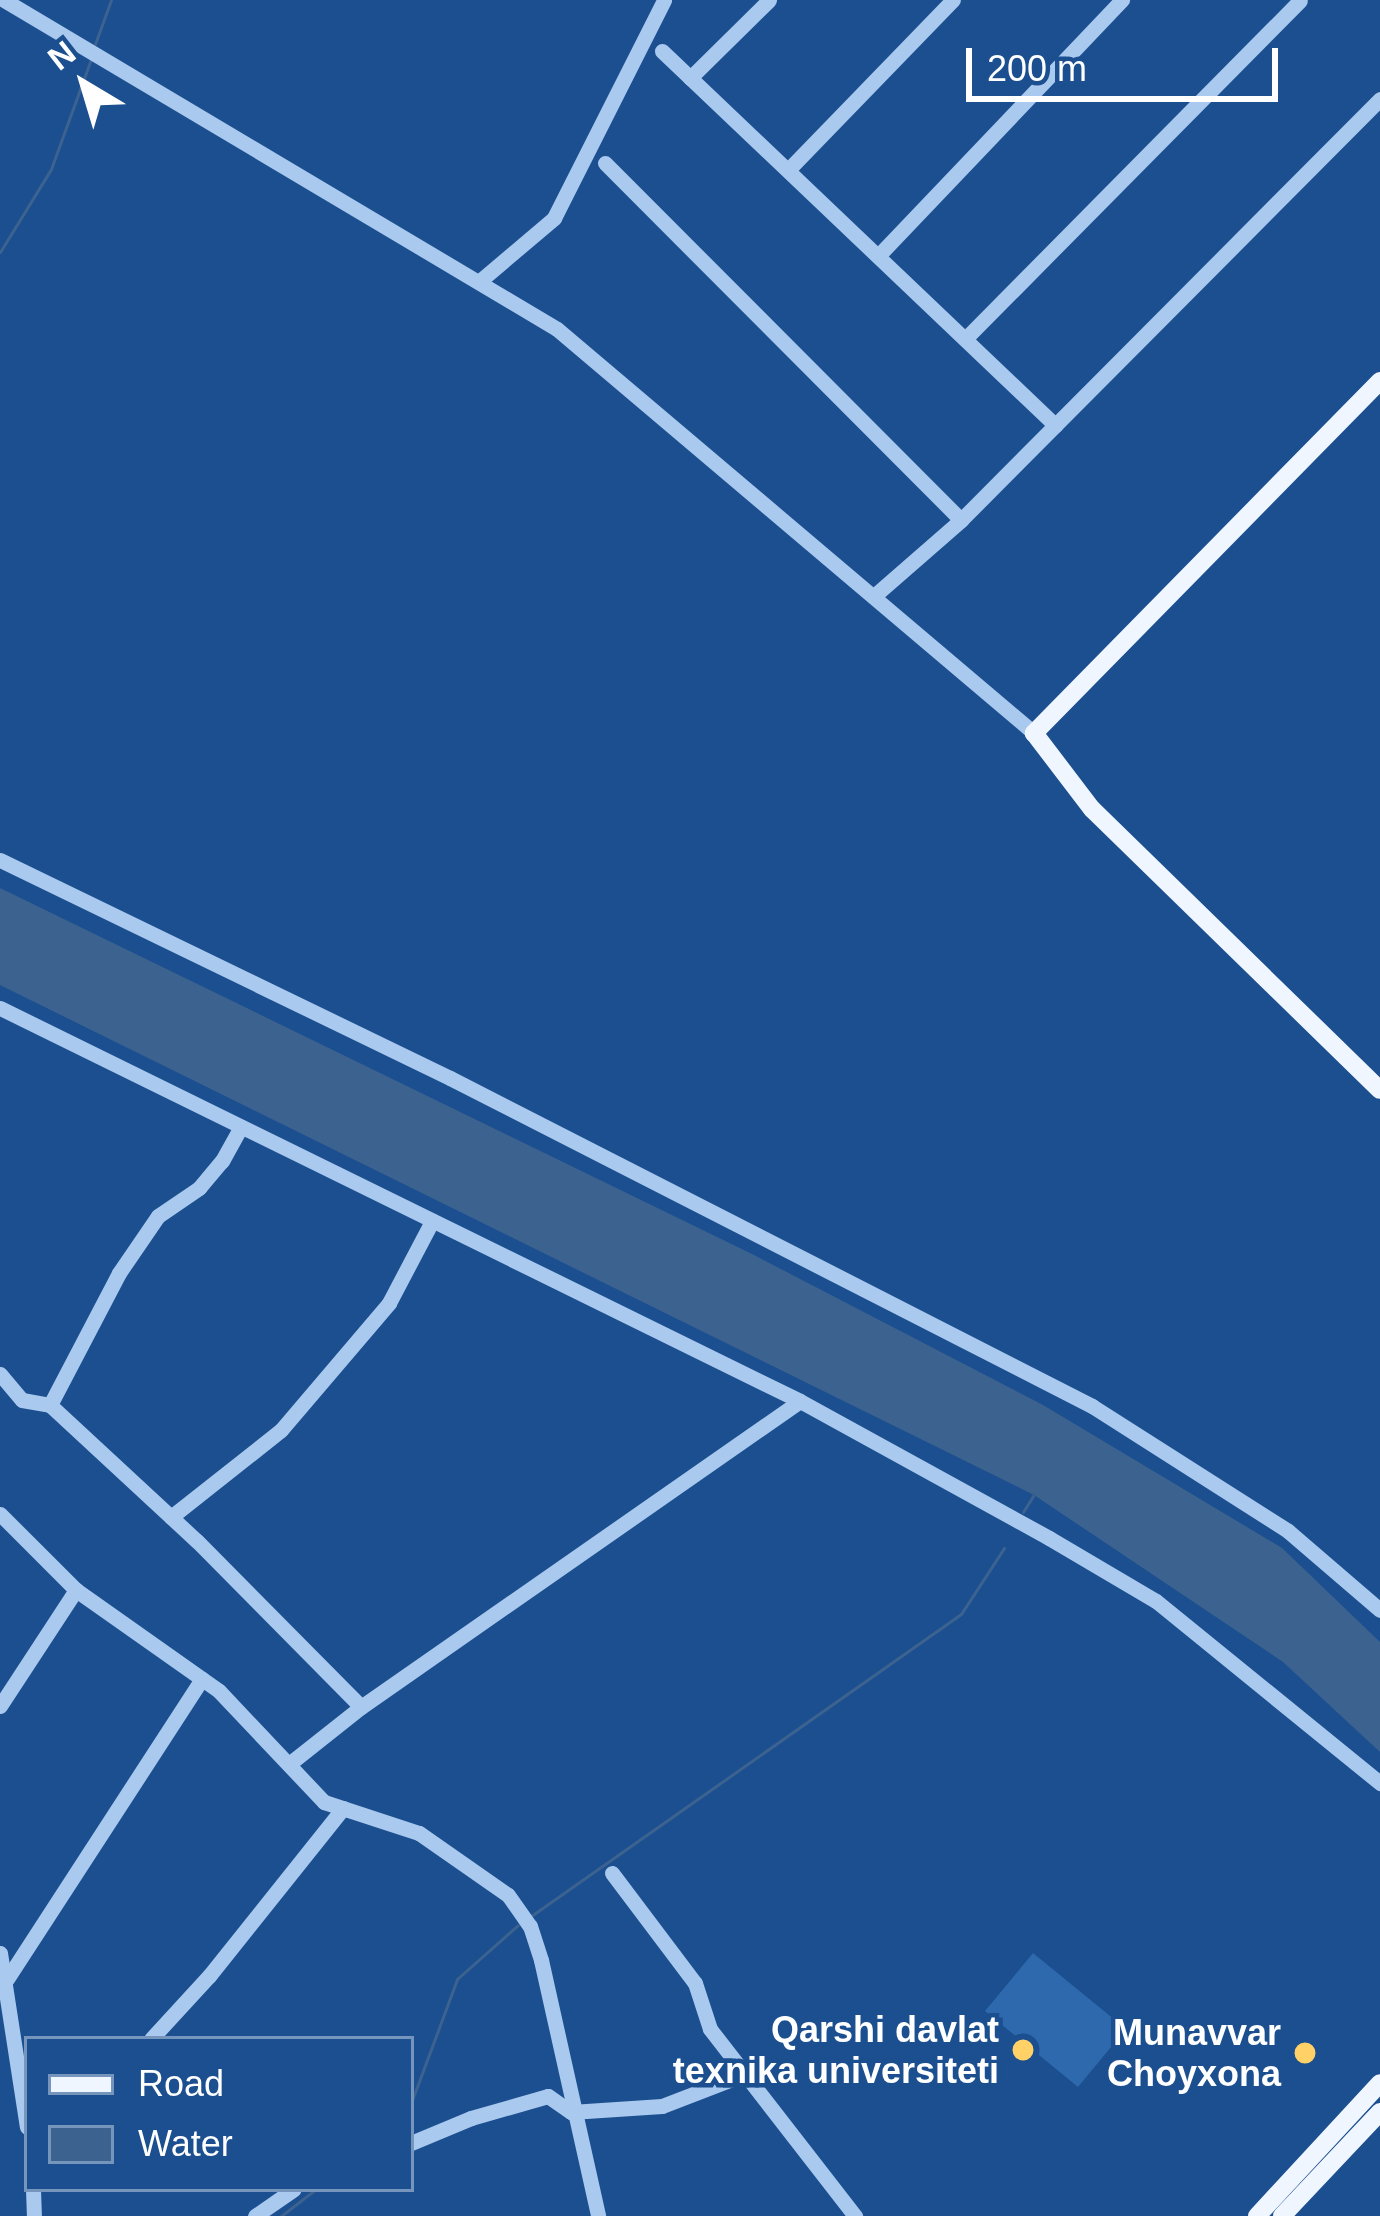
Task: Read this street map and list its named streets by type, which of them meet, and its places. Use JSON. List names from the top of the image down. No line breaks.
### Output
{"places":["Qarshi davlat texnika universiteti","Munavvar Choyxona"],"legend":["Road","Water"],"scale_bar":"200 m","north":"top left"}
